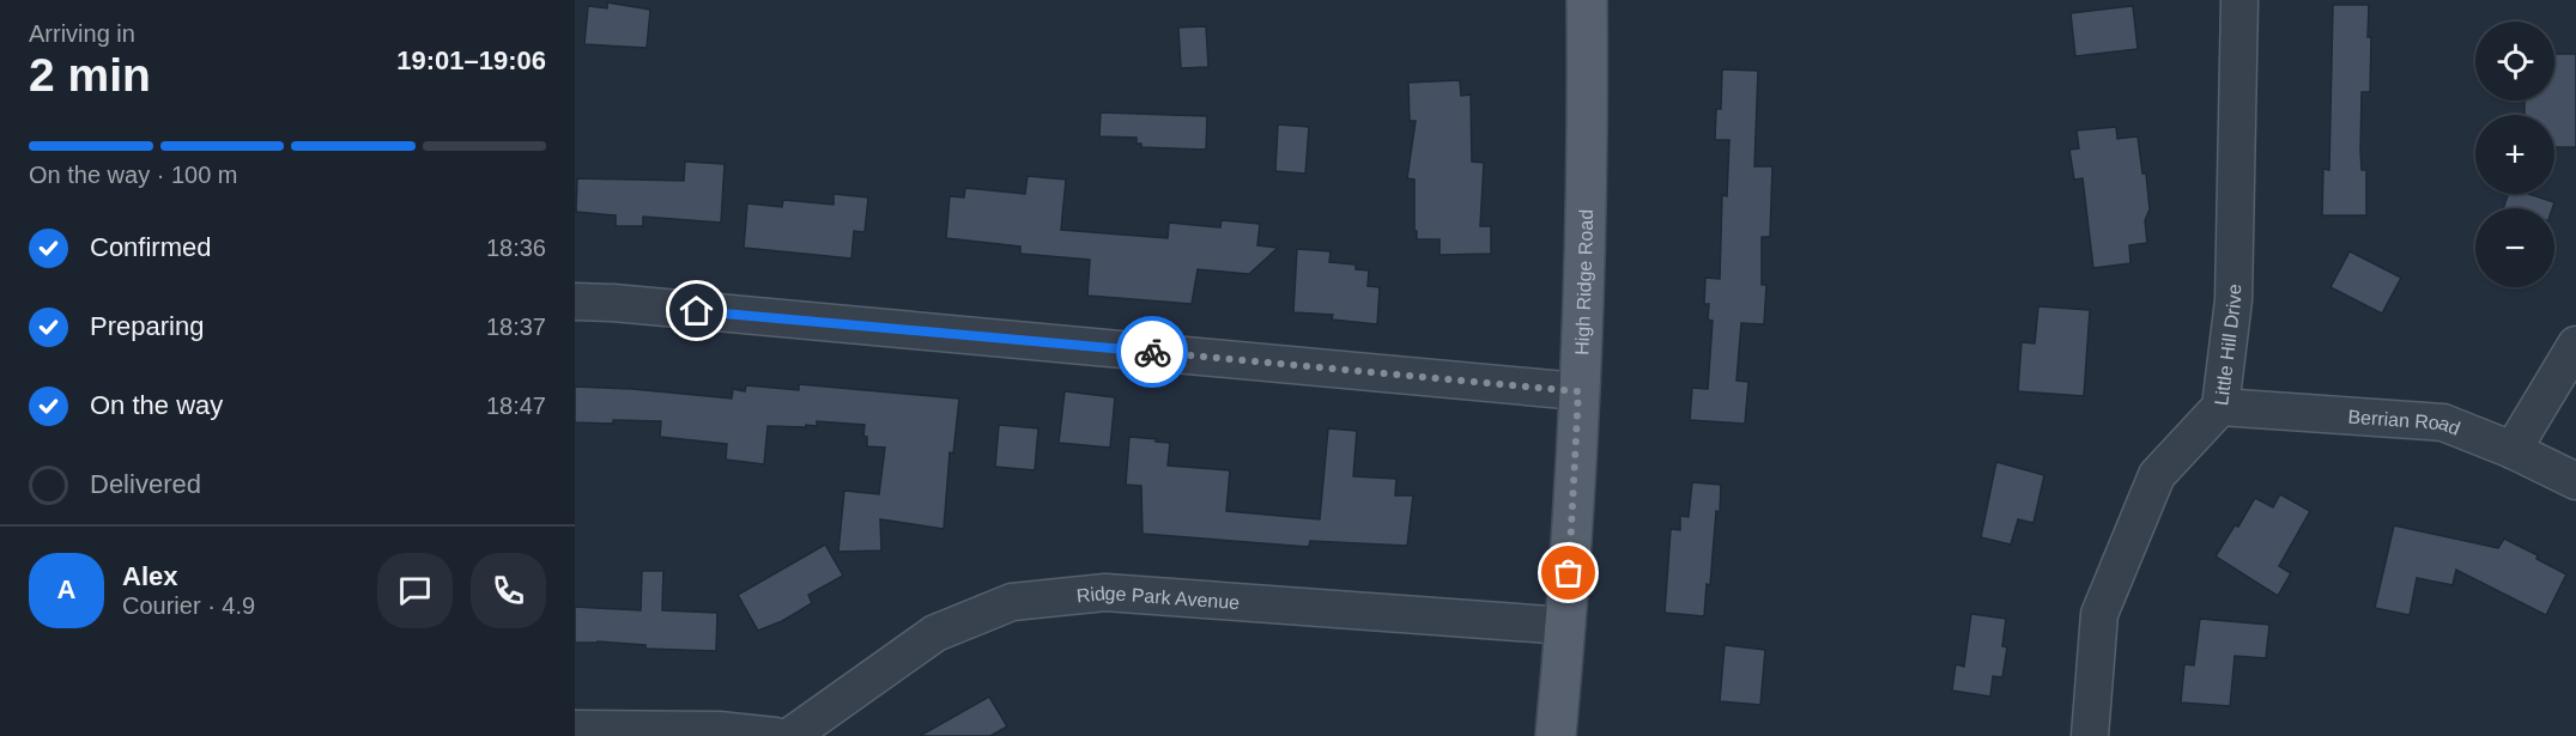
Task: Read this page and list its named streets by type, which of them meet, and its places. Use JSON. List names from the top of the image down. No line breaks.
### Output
{"streets":{"main road":["High Ridge Road"],"street":["Little Hill Drive","Berrian Road","Ridge Park Avenue"]},"crossings":[["High Ridge Road","Ridge Park Avenue"],["Little Hill Drive","Berrian Road"]],"page":{"heading":["2 min","Arriving in","19:01–19:06"],"panel":["Alex","Courier · 4.9"],"map_buttons":["+","−"],"bar":"On the way · 100 m","list":[["Confirmed","18:36"],["Preparing","18:37"],["On the way","18:47"],"Delivered"],"round":"A"}}
